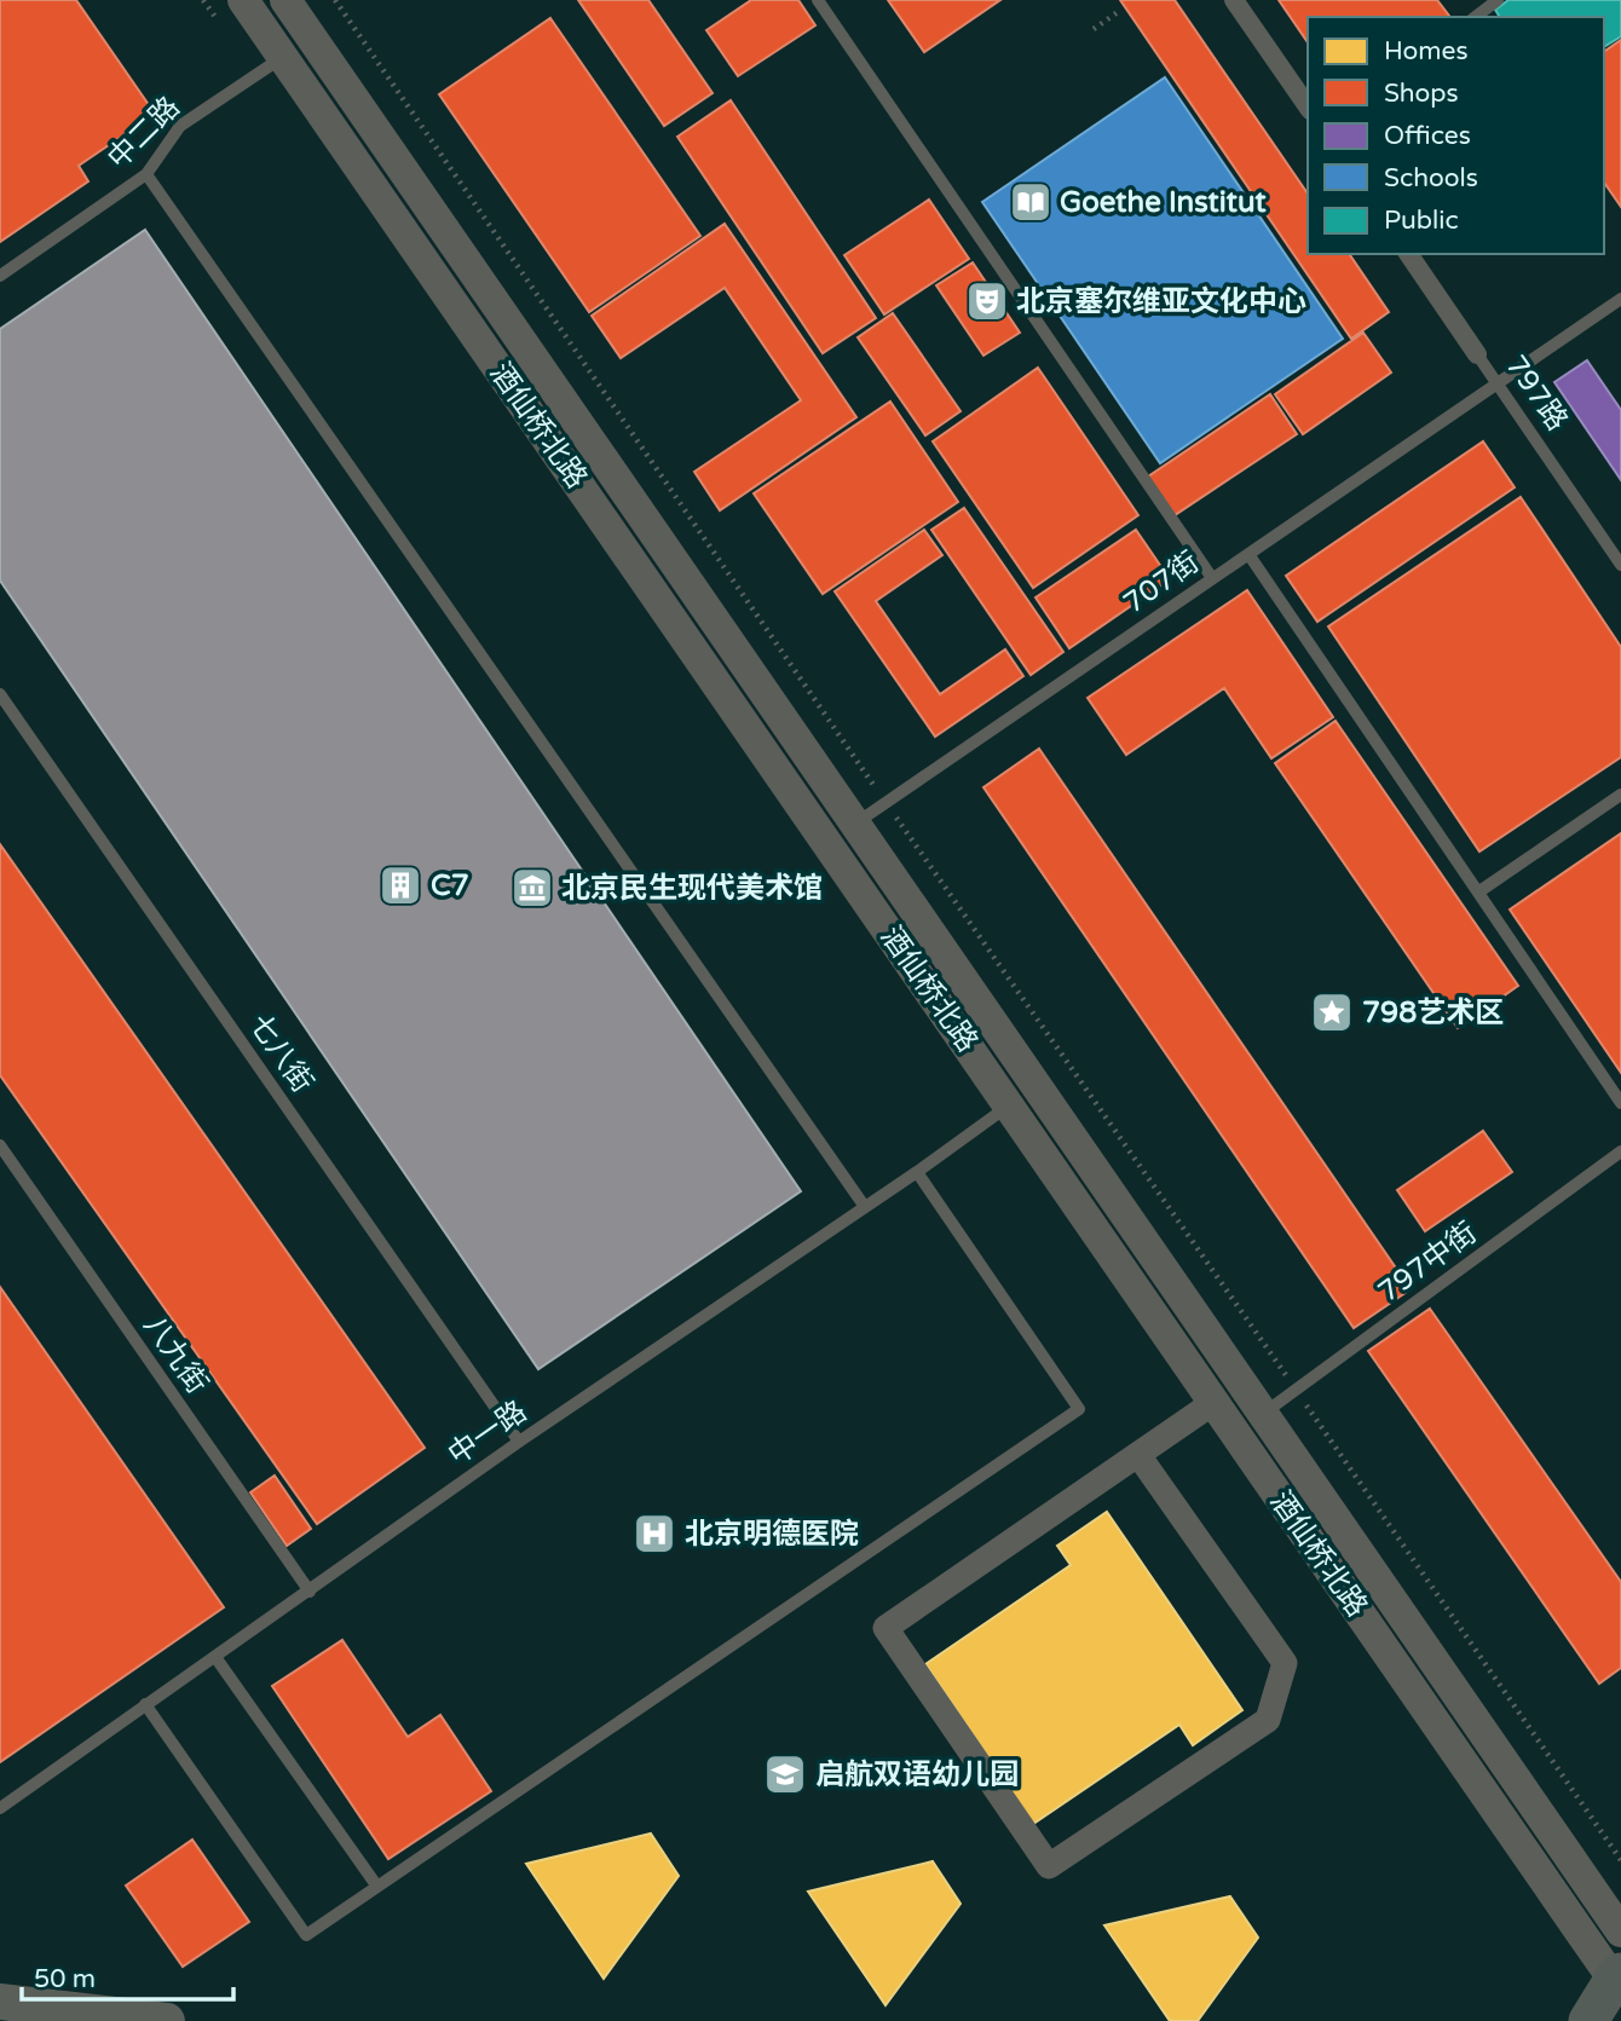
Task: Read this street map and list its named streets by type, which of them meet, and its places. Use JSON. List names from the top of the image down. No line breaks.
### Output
{"streets":{"main road":["酒仙桥北路"],"street":["797路"],"lane":["中二路","707街","七八街","797中街","八九街","中一路"]},"crossings":[["中二路","酒仙桥北路"],["797路","707街"],["酒仙桥北路","707街"],["酒仙桥北路","797中街"],["酒仙桥北路","中一路"],["七八街","中一路"],["八九街","中一路"]],"places":{"library":["Goethe Institut"],"theatre":["北京塞尔维亚文化中心"],"building":["C7"],"museum":["北京民生现代美术馆"],"place":["798艺术区"],"hospital":["北京明德医院"],"school or university":["启航双语幼儿园"]},"legend":["Homes","Shops","Offices","Schools","Public"],"scale_bar":"50 m"}
